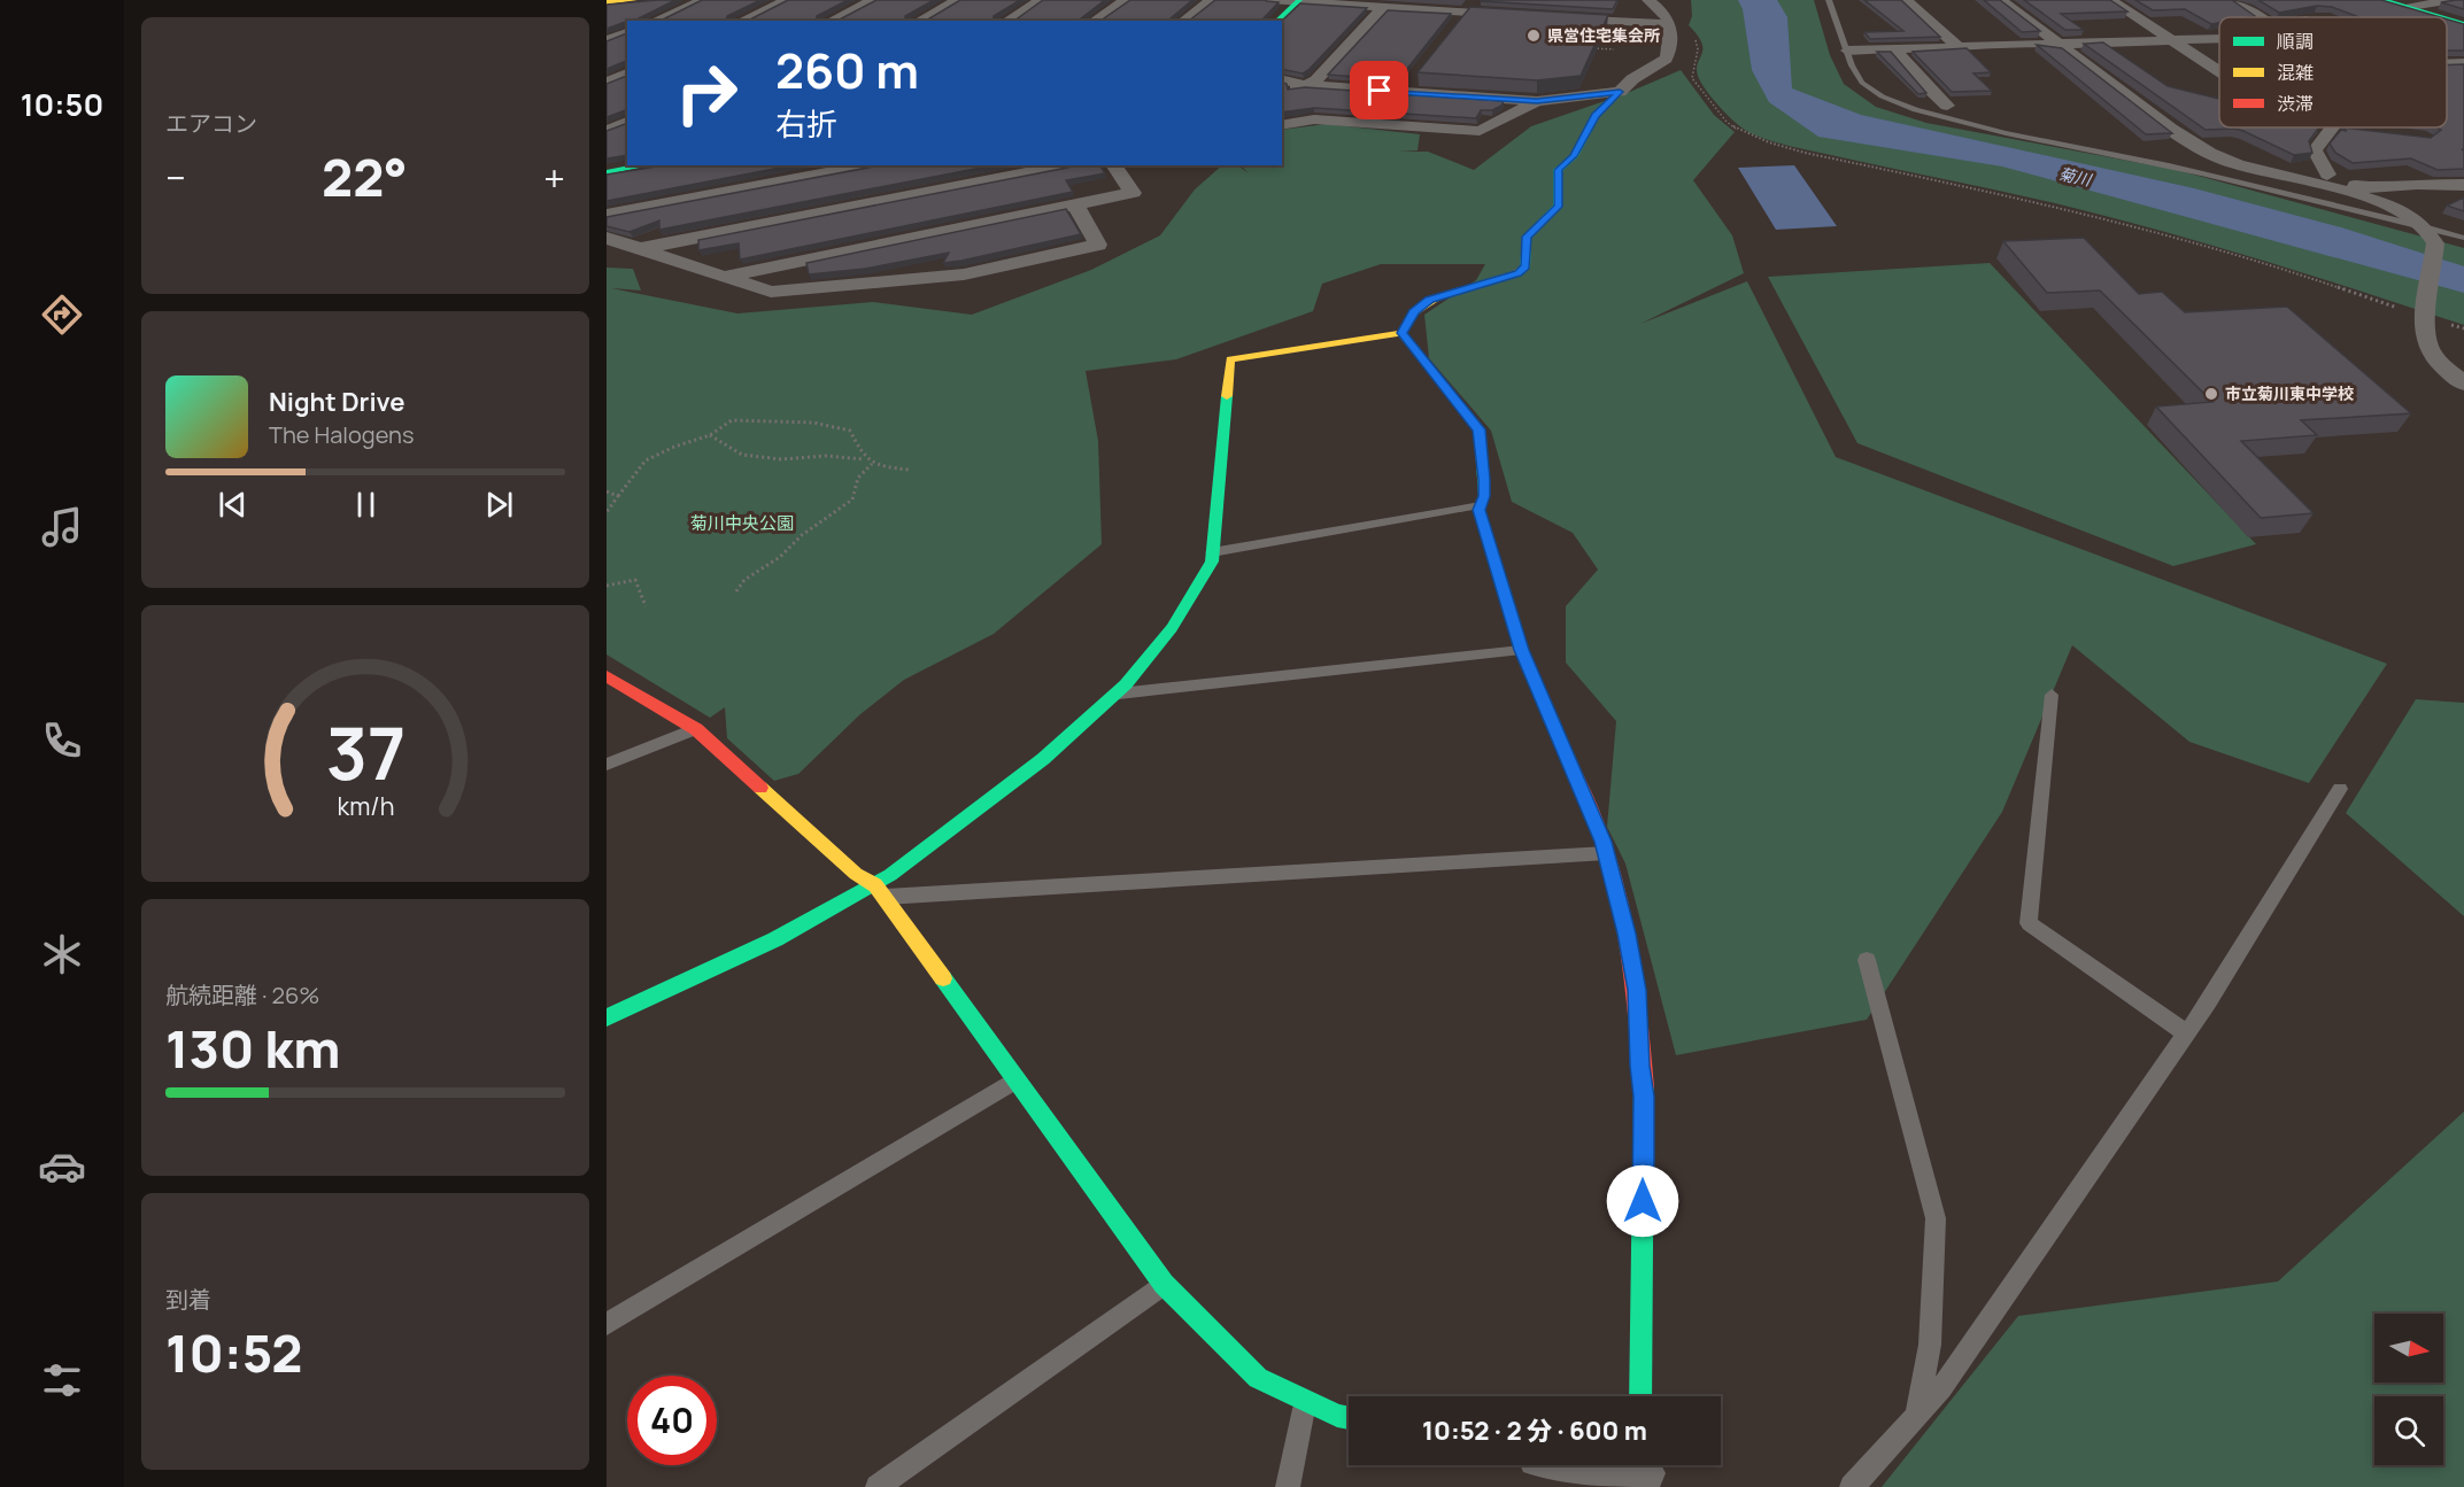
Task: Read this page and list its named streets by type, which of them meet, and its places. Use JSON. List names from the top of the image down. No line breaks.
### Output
{"water":["菊川"],"parks":["菊川中央公園"],"places":["県営住宅集会所","市立菊川東中学校"],"legend":["順調","混雑","渋滞"],"north":"right","page":{"tabs":"10:50","tile":["エアコン",["航続距離 · 26%","130 km"],["到着","10:52"]],"turn":["260 m","右折"],"heat":["−","22°","+"],"song":["Night Drive","The Halogens"],"limit":"40","trip":"10:52 · 2 分 · 600 m","gauge":["37","km/h"]}}
